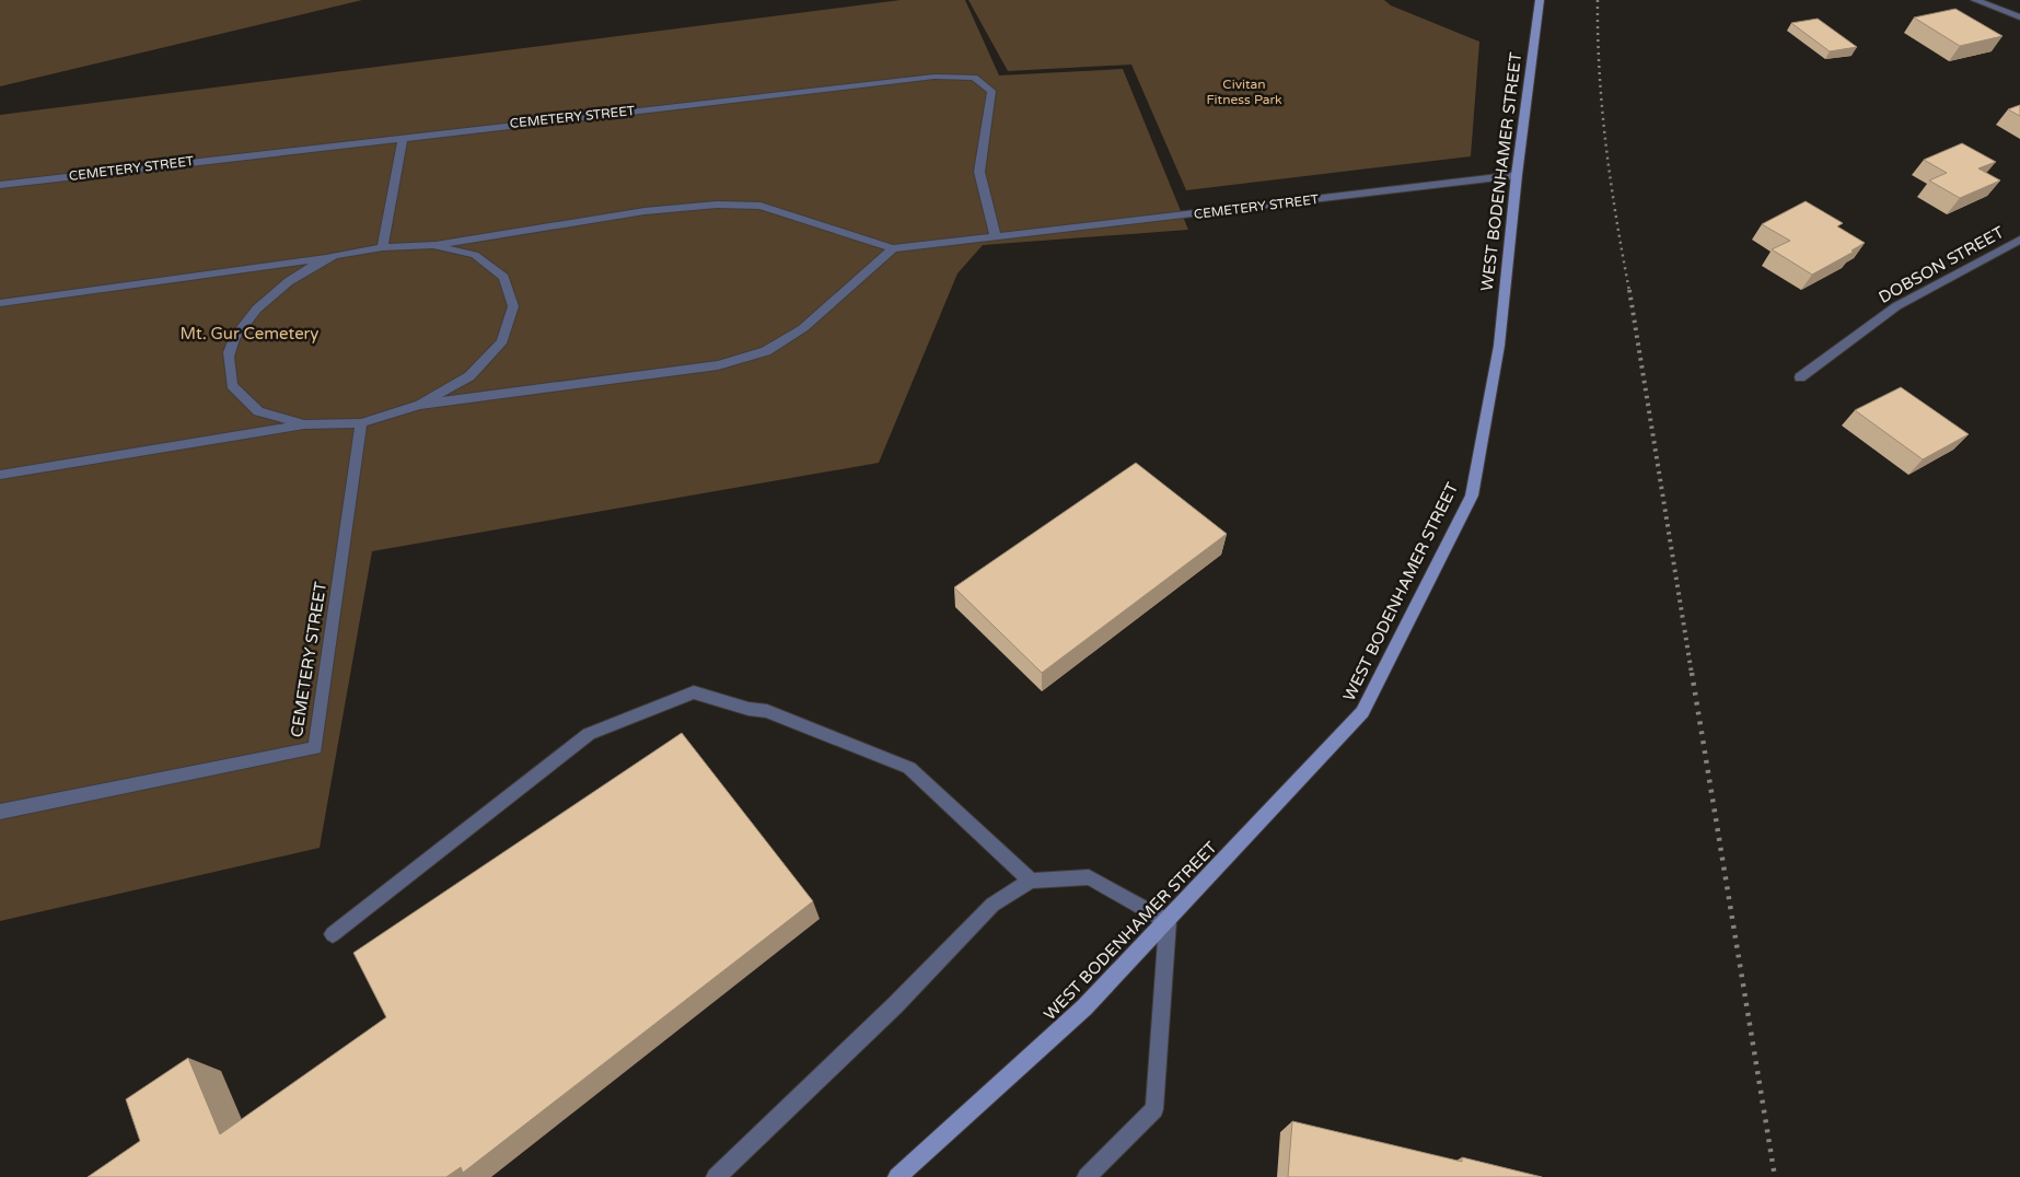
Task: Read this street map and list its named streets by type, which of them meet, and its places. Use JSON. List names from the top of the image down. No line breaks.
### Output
{"streets":{"main road":["WEST BODENHAMER STREET"],"street":["CEMETERY STREET","DOBSON STREET"]},"crossings":[["CEMETERY STREET","WEST BODENHAMER STREET"]],"parks":["Civitan Fitness Park","Mt. Gur Cemetery"]}
